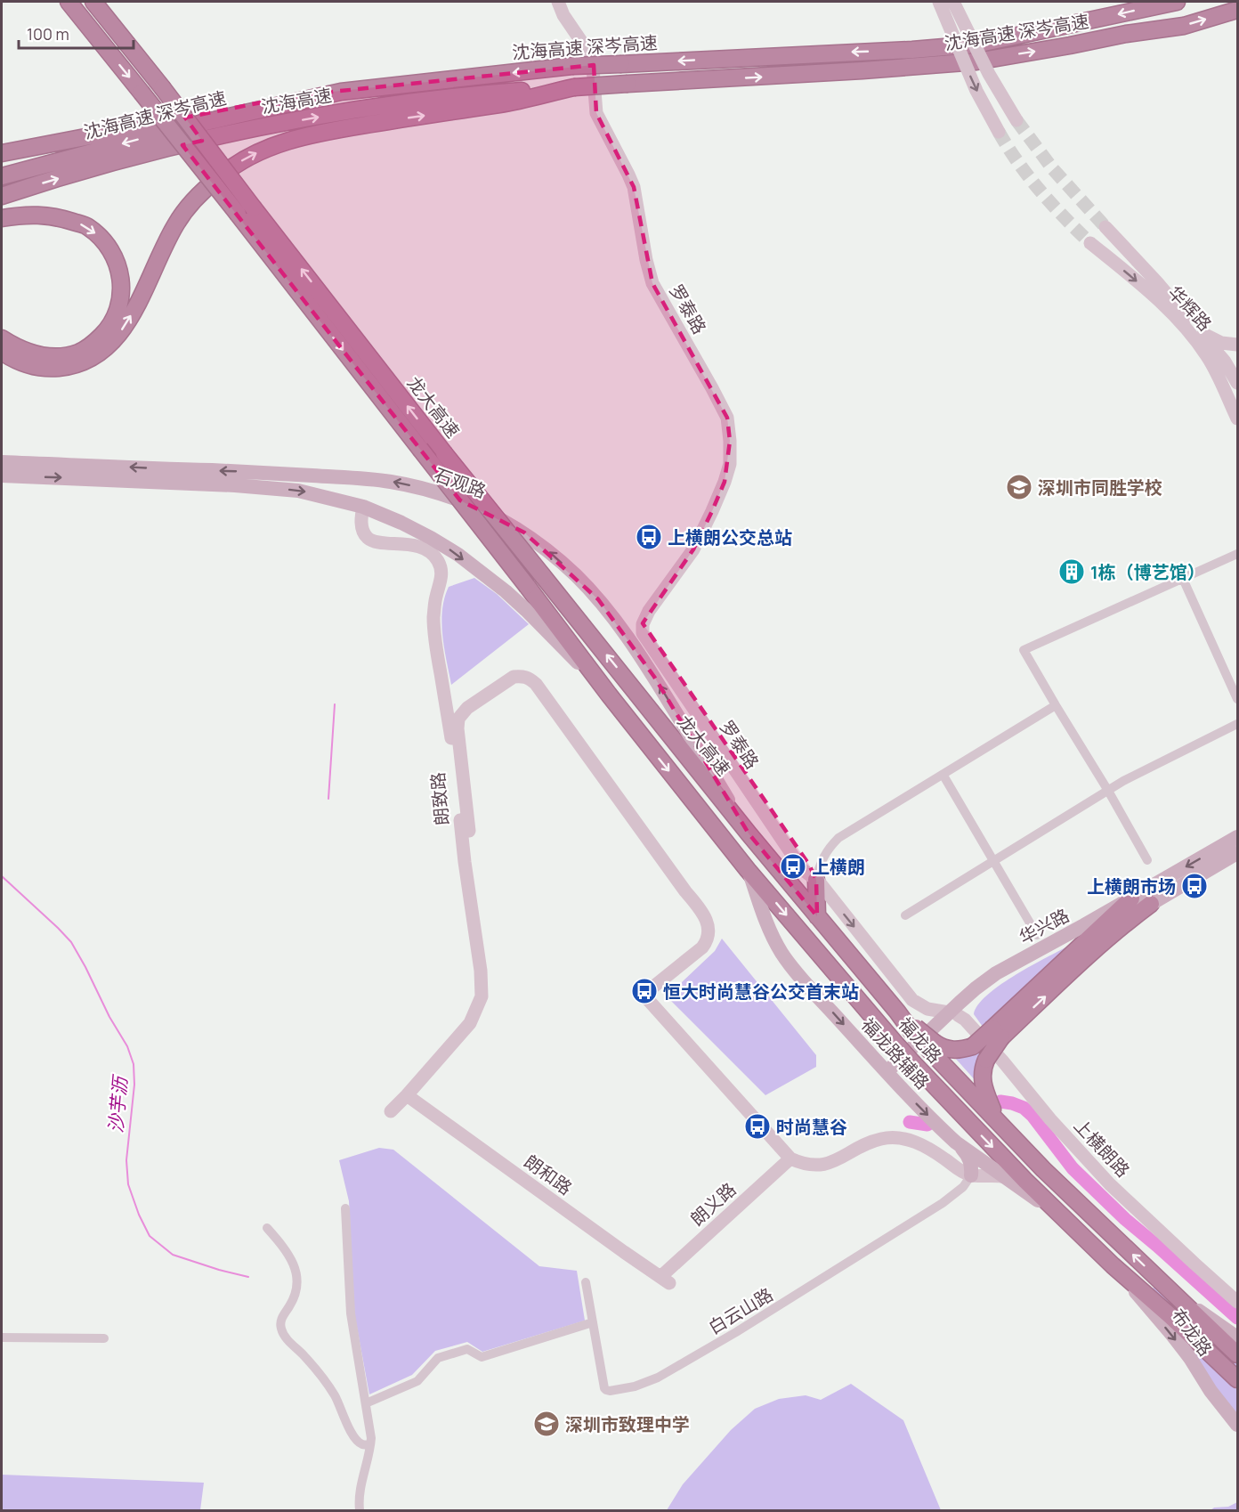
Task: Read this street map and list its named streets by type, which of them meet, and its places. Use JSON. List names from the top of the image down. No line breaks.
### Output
{"streets":{"highway":["沈海高速 深岑高速","沈海高速","龙大高速","福龙路"],"main road":["石观路","华兴路","福龙路辅路","布龙路"],"street":["华辉路","罗泰路","朗致路","上横朗路","朗和路","朗义路","白云山路"]},"crossings":[["沈海高速 深岑高速","沈海高速"],["罗泰路","华兴路"],["罗泰路","上横朗路"],["龙大高速","石观路"],["龙大高速","福龙路"],["石观路","福龙路"],["朗致路","朗和路"],["华兴路","福龙路辅路"],["华兴路","上横朗路"],["福龙路","福龙路辅路"],["福龙路","布龙路"],["朗和路","朗义路"]],"one_way":["福龙路辅路"],"water":["沙芋沥"],"places":{"school or university":["深圳市同胜学校","深圳市致理中学"],"bus stop":["上横朗公交总站","上横朗","上横朗市场","恒大时尚慧谷公交首末站","时尚慧谷"],"building":["1栋（博艺馆）"]},"scale_bar":"100 m"}
